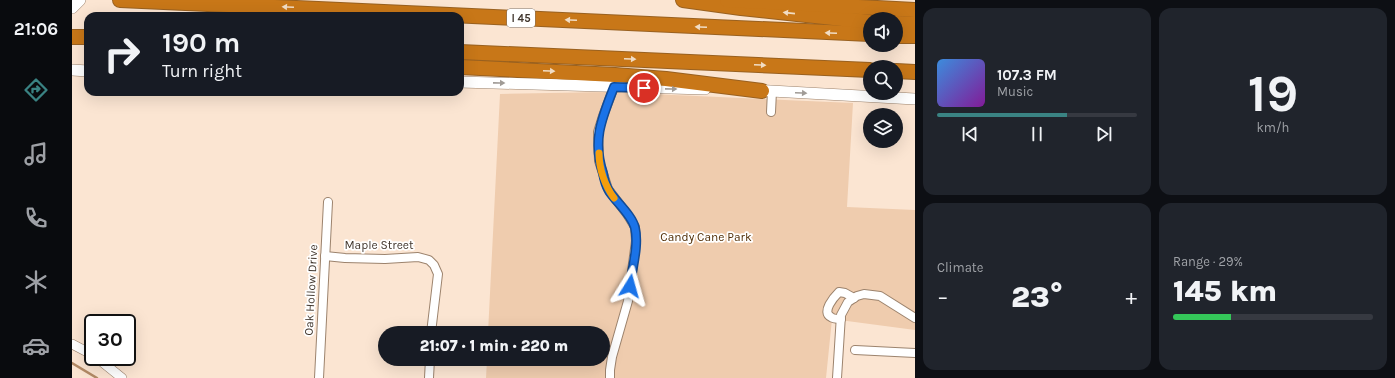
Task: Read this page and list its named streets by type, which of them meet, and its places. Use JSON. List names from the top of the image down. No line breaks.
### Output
{"streets":{"highway":["I 45"],"street":["Maple Street","Oak Hollow Drive"]},"crossings":[["Maple Street","Oak Hollow Drive"]],"parks":["Candy Cane Park"],"page":{"tabs":"21:06","tile":[["19","km/h"],"Climate",["Range · 29%","145 km"]],"turn":["190 m","Turn right"],"song":["107.3 FM","Music"],"heat":["−","23°","+"],"limit":"30","trip":"21:07 · 1 min · 220 m"}}
